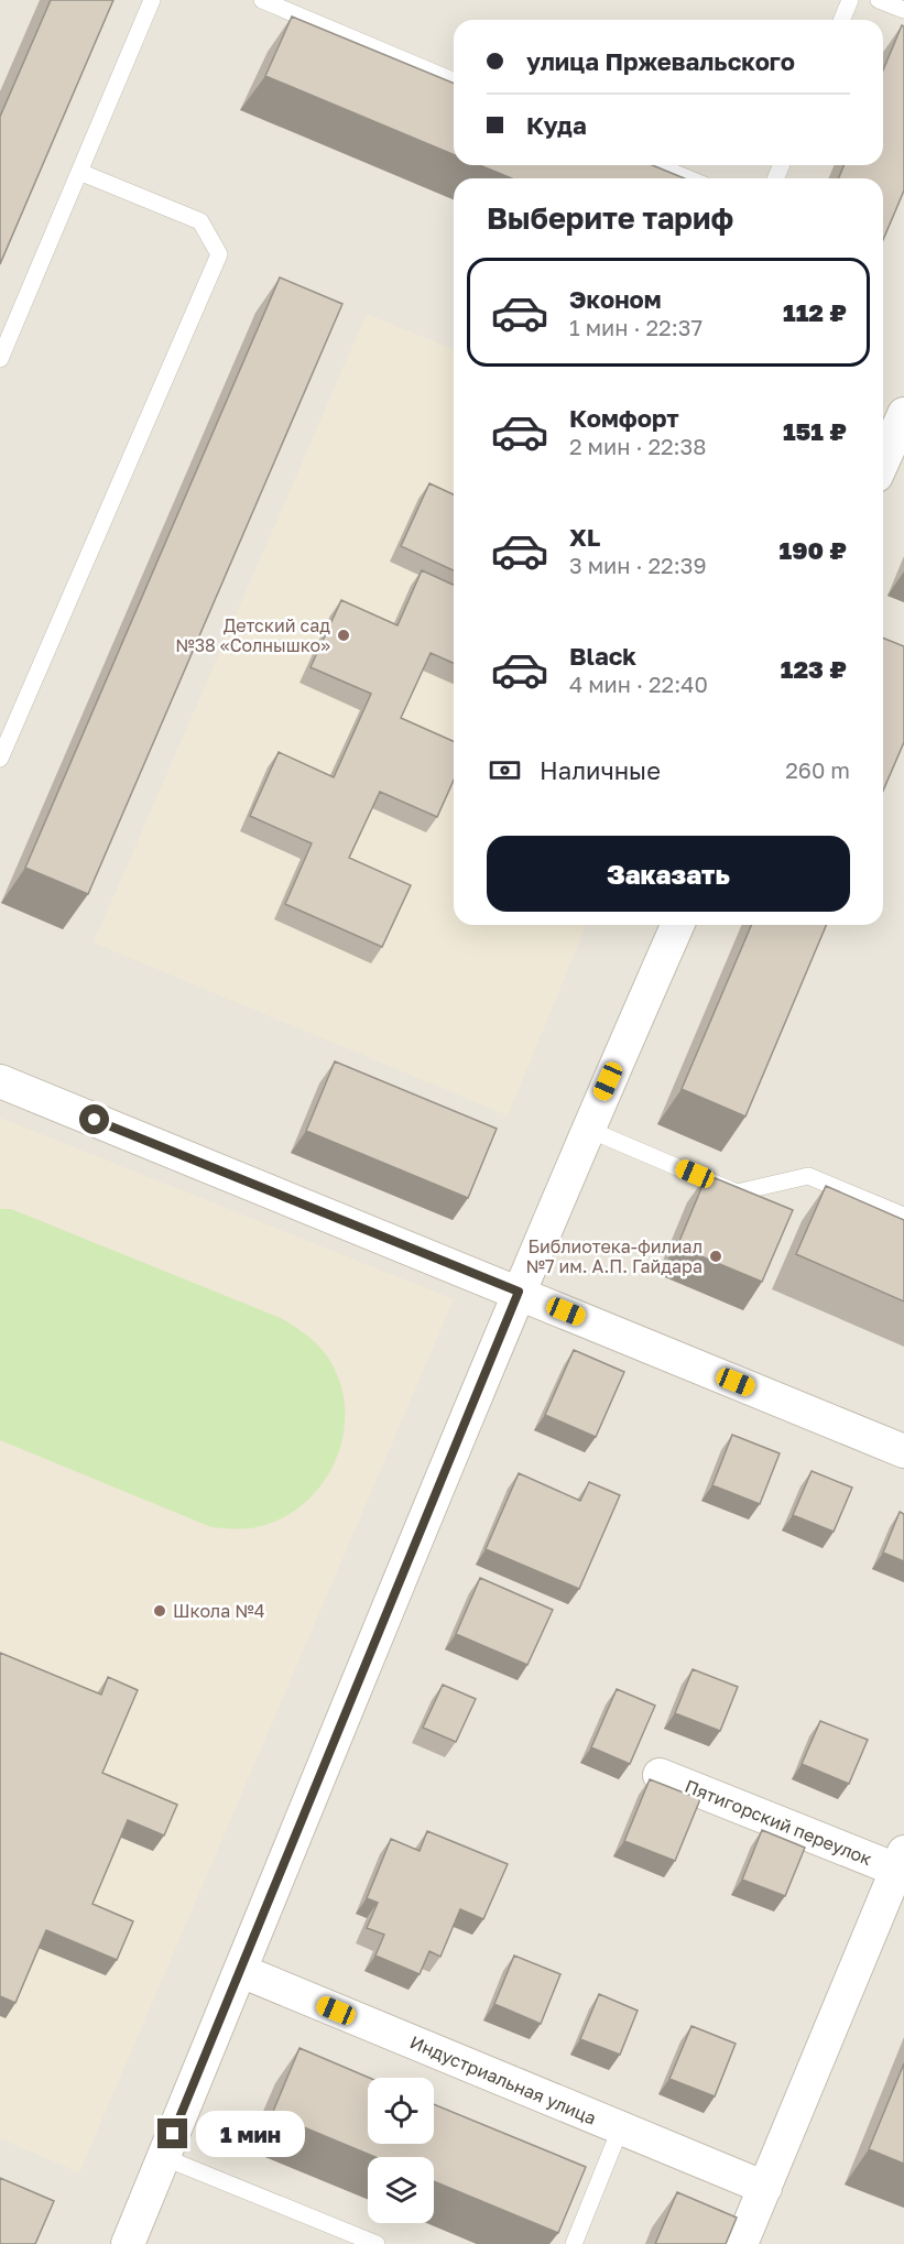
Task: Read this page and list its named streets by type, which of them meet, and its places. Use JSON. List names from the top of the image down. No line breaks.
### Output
{"streets":{"street":["Пятигорский переулок","Индустриальная улица"]},"places":["Детский сад №38 «Солнышко»","Библиотека-филиал №7 им. А.П. Гайдара","Школа №4"],"page":{"banner":["улица Пржевальского","Куда"],"heading":"Выберите тариф","list":[{"name":"Эконом","note":"1 мин · 22:37","value":"112 ₽"},{"name":"Комфорт","note":"2 мин · 22:38","value":"151 ₽"},{"name":"XL","note":"3 мин · 22:39","value":"190 ₽"},{"name":"Black","note":"4 мин · 22:40","value":"123 ₽"}],"pay":["Наличные","260 m"],"buttons":"Заказать","bubble":"1 мин"}}
